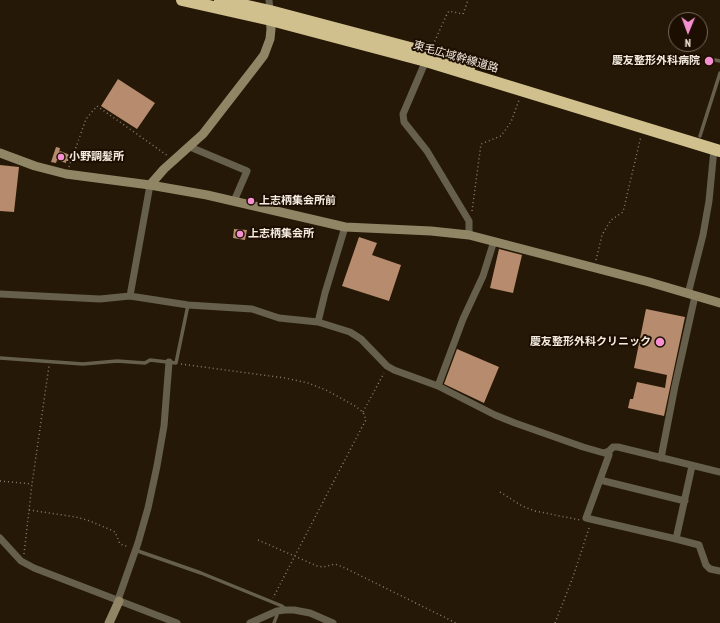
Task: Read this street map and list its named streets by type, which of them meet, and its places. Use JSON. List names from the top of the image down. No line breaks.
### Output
{"streets":{"highway":["東毛広域幹線道路"]},"places":["慶友整形外科病院","小野調髪所","上志柄集会所前","上志柄集会所","慶友整形外科クリニック"],"north":"bottom"}
